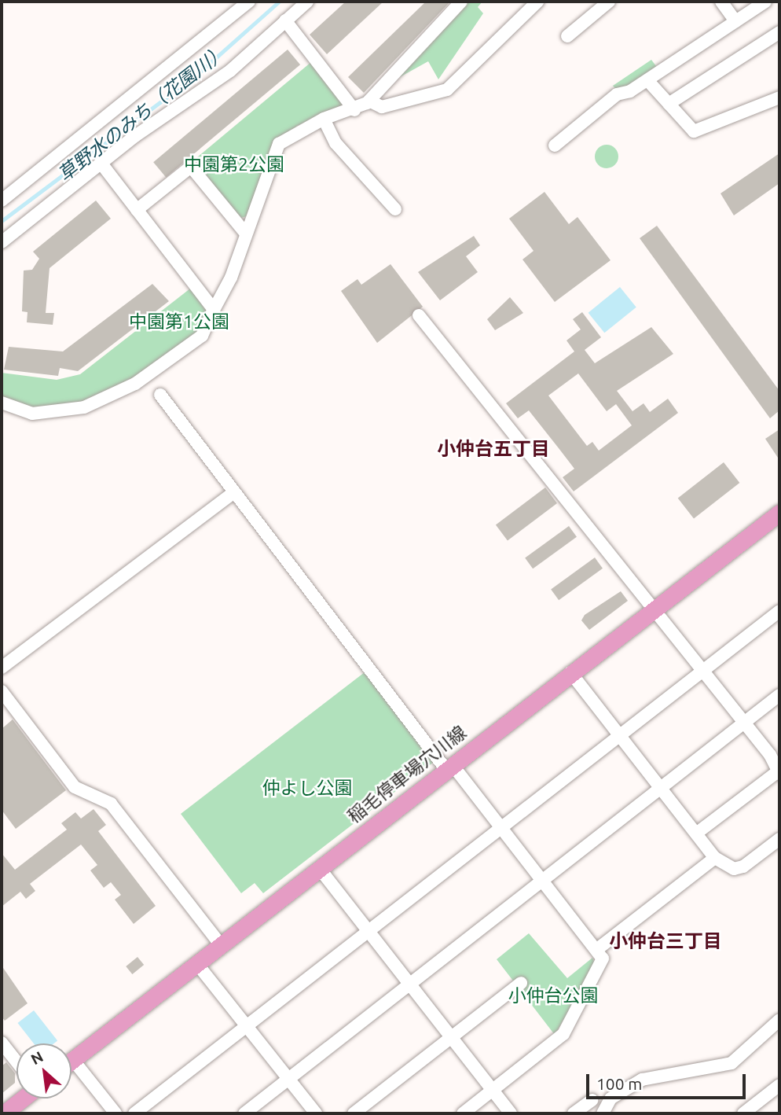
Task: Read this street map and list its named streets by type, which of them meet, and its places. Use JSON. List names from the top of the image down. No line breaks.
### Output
{"streets":{"main road":["稲毛停車場穴川線"]},"districts":["小仲台五丁目","小仲台三丁目"],"water":["草野水のみち（花園川）"],"parks":["中園第2公園","中園第1公園","仲よし公園","小仲台公園"],"scale_bar":"100 m","north":"top left"}
